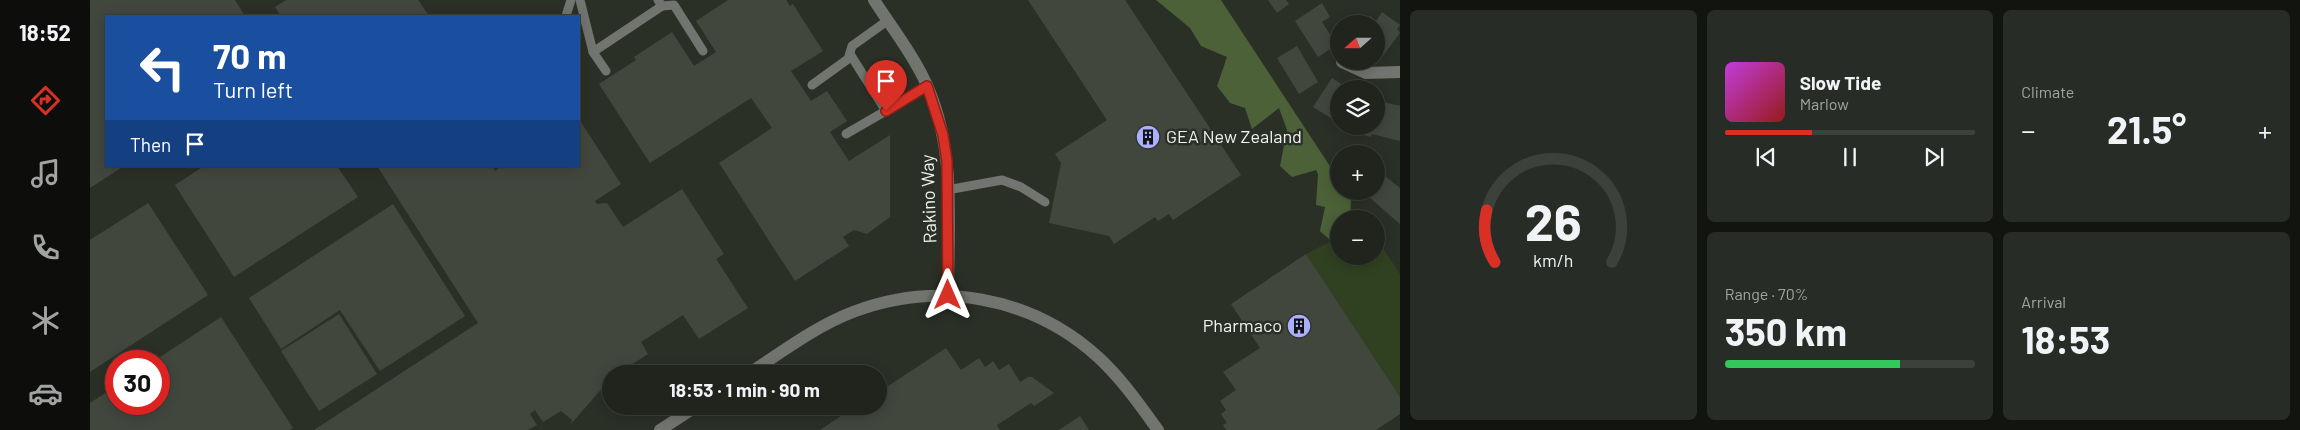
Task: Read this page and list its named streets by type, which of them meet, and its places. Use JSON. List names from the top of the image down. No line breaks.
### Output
{"streets":{"street":["Rakino Way"]},"places":{"building":["GEA New Zealand","Pharmaco"]},"north":"left","page":{"tabs":"18:52","tile":["Climate",["Range · 70%","350 km"],["Arrival","18:53"]],"map_buttons":["+","−"],"turn":["70 m","Turn left"],"song":["Slow Tide","Marlow"],"heat":["−","21.5°","+"],"then":"Then","limit":"30","trip":"18:53 · 1 min · 90 m","gauge":["26","km/h"]}}
